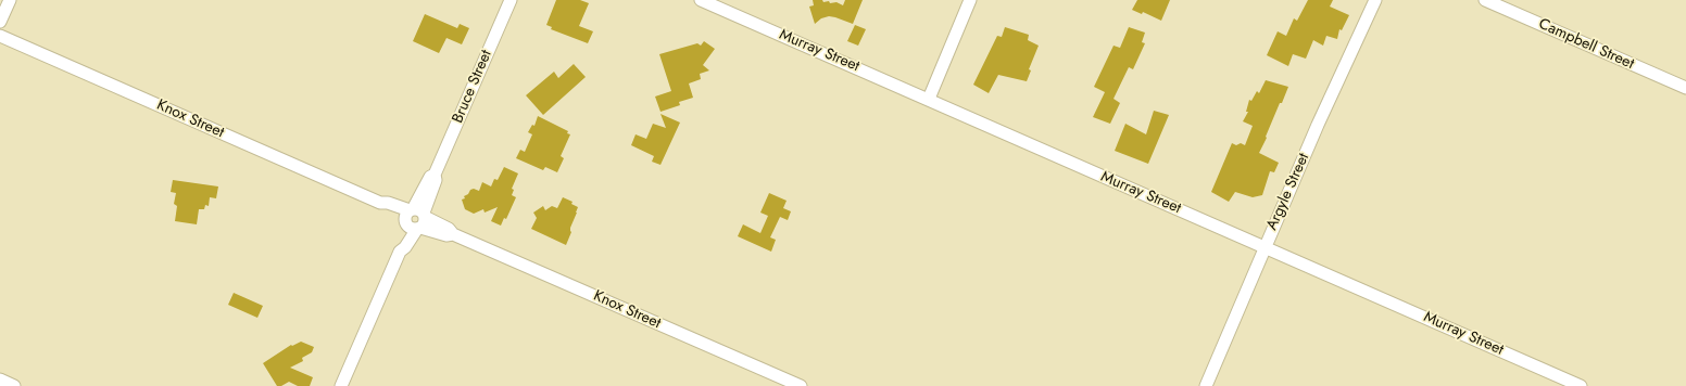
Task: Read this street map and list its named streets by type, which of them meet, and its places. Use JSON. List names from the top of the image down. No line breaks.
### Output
{"streets":{"street":["Campbell Street","Murray Street","Bruce Street","Knox Street","Argyle Street"]},"crossings":[["Murray Street","Argyle Street"],["Bruce Street","Knox Street"]]}
